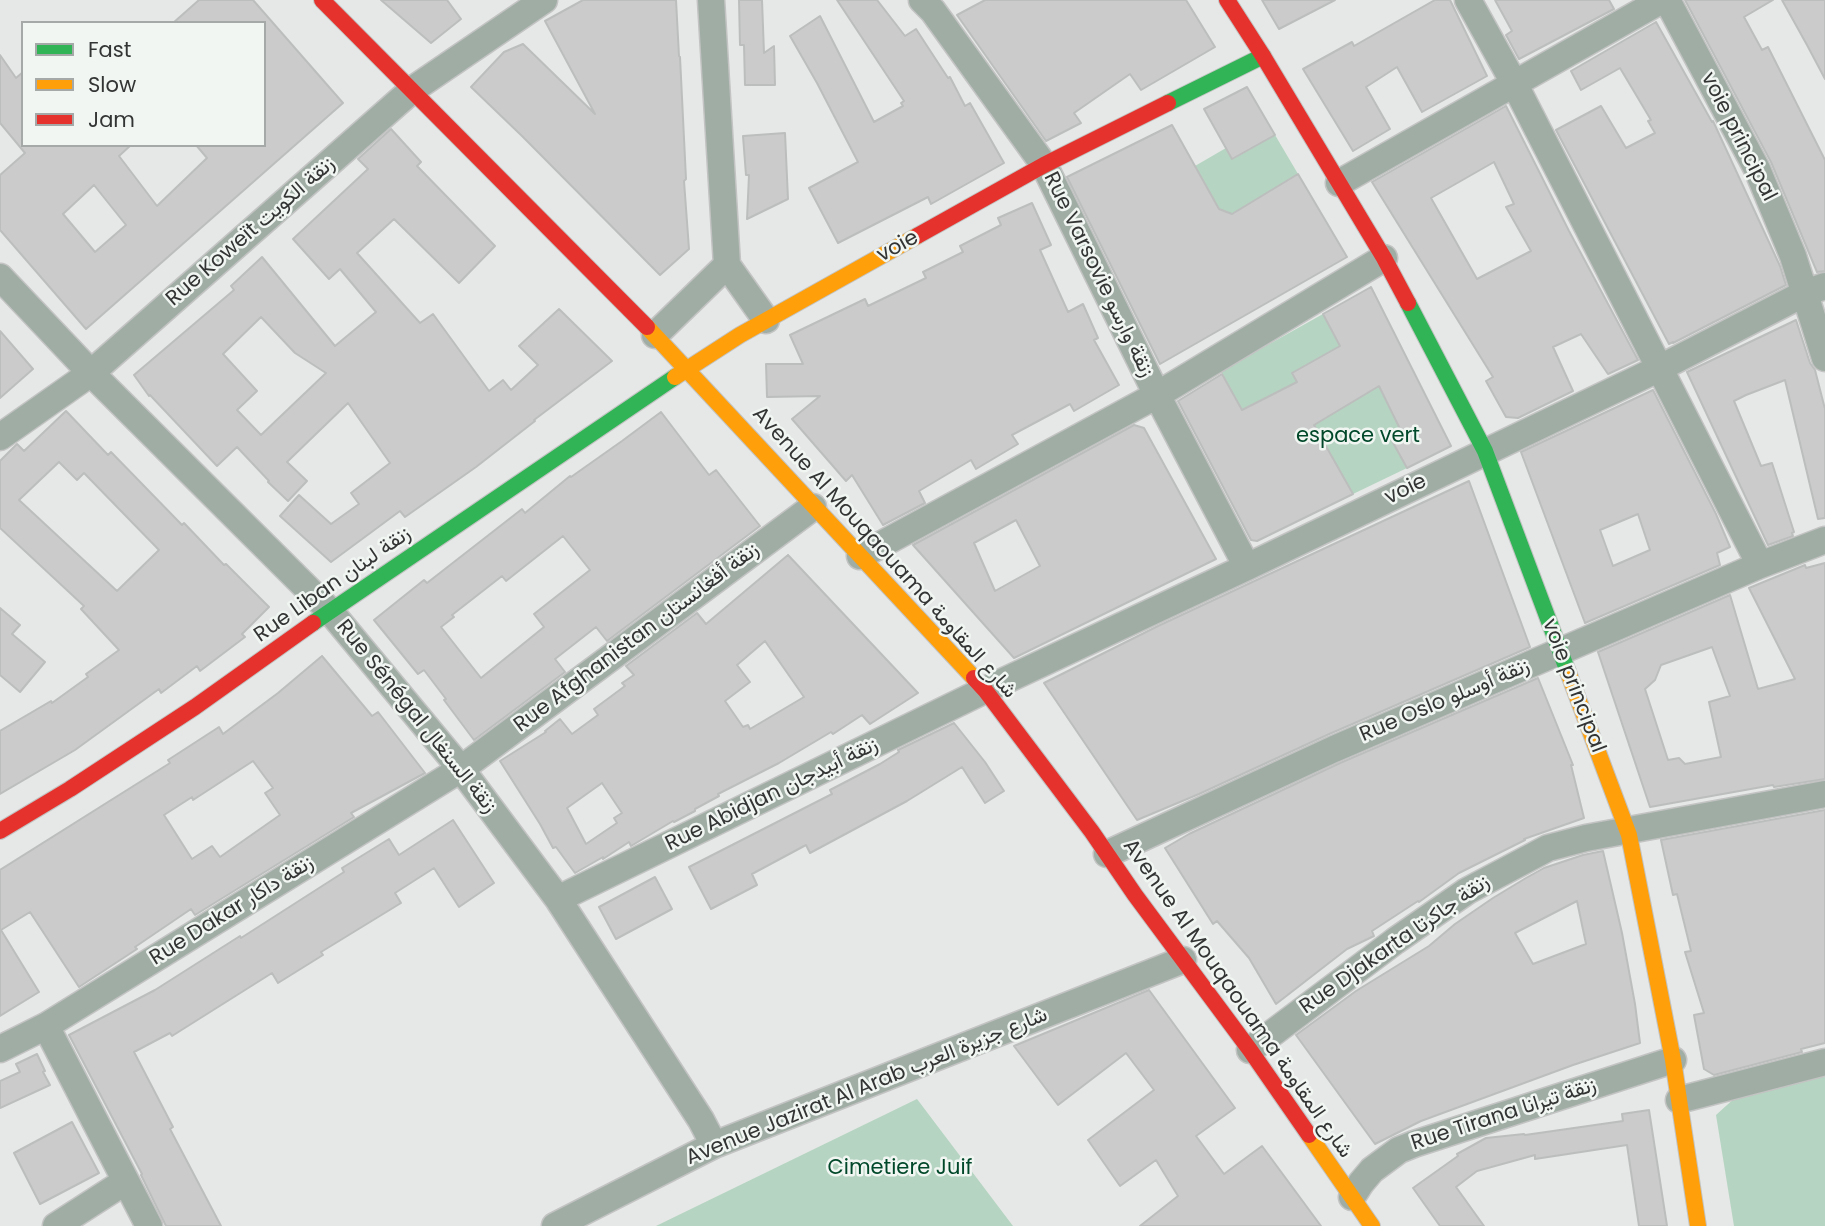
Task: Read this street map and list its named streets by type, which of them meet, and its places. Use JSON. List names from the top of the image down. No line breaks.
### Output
{"streets":{"street":["voie principal","Rue Koweït زنقة الكويت","voie","Rue Varsovie زنقة وارسو","Avenue Al Mouqaouama شارع المقاومة","Rue Liban زنقة لبنان","Rue Afghanistan زنقة أفغانستان","Rue Oslo زنقة أوسلو","Rue Sénégal زنقة السنغال","Rue Abidjan زنقة أبيدجان","Rue Dakar زنقة داكار","Rue Djakarta زنقة جاكرتا","Avenue Jazirat Al Arab شارع جزيرة العرب","Rue Tirana زنقة تيرانا"]},"crossings":[["voie principal","voie"],["voie principal","Rue Oslo زنقة أوسلو"],["voie principal","Rue Djakarta زنقة جاكرتا"],["voie principal","Rue Tirana زنقة تيرانا"],["Rue Koweït زنقة الكويت","Avenue Al Mouqaouama شارع المقاومة"],["Rue Koweït زنقة الكويت","Rue Sénégal زنقة السنغال"],["voie","Rue Varsovie زنقة وارسو"],["voie","Avenue Al Mouqaouama شارع المقاومة"],["voie","Rue Liban زنقة لبنان"],["voie","Rue Abidjan زنقة أبيدجان"],["Avenue Al Mouqaouama شارع المقاومة","Rue Liban زنقة لبنان"],["Avenue Al Mouqaouama شارع المقاومة","Rue Afghanistan زنقة أفغانستان"],["Avenue Al Mouqaouama شارع المقاومة","Rue Oslo زنقة أوسلو"],["Avenue Al Mouqaouama شارع المقاومة","Rue Abidjan زنقة أبيدجان"],["Avenue Al Mouqaouama شارع المقاومة","Rue Djakarta زنقة جاكرتا"],["Avenue Al Mouqaouama شارع المقاومة","Avenue Jazirat Al Arab شارع جزيرة العرب"],["Avenue Al Mouqaouama شارع المقاومة","Rue Tirana زنقة تيرانا"],["Rue Liban زنقة لبنان","Rue Sénégal زنقة السنغال"],["Rue Afghanistan زنقة أفغانستان","Rue Sénégal زنقة السنغال"],["Rue Afghanistan زنقة أفغانستان","Rue Dakar زنقة داكار"],["Rue Sénégal زنقة السنغال","Rue Abidjan زنقة أبيدجان"],["Rue Sénégal زنقة السنغال","Rue Dakar زنقة داكار"],["Rue Sénégal زنقة السنغال","Avenue Jazirat Al Arab شارع جزيرة العرب"]],"parks":["espace vert","Cimetiere Juif"],"legend":["Fast","Slow","Jam"]}
